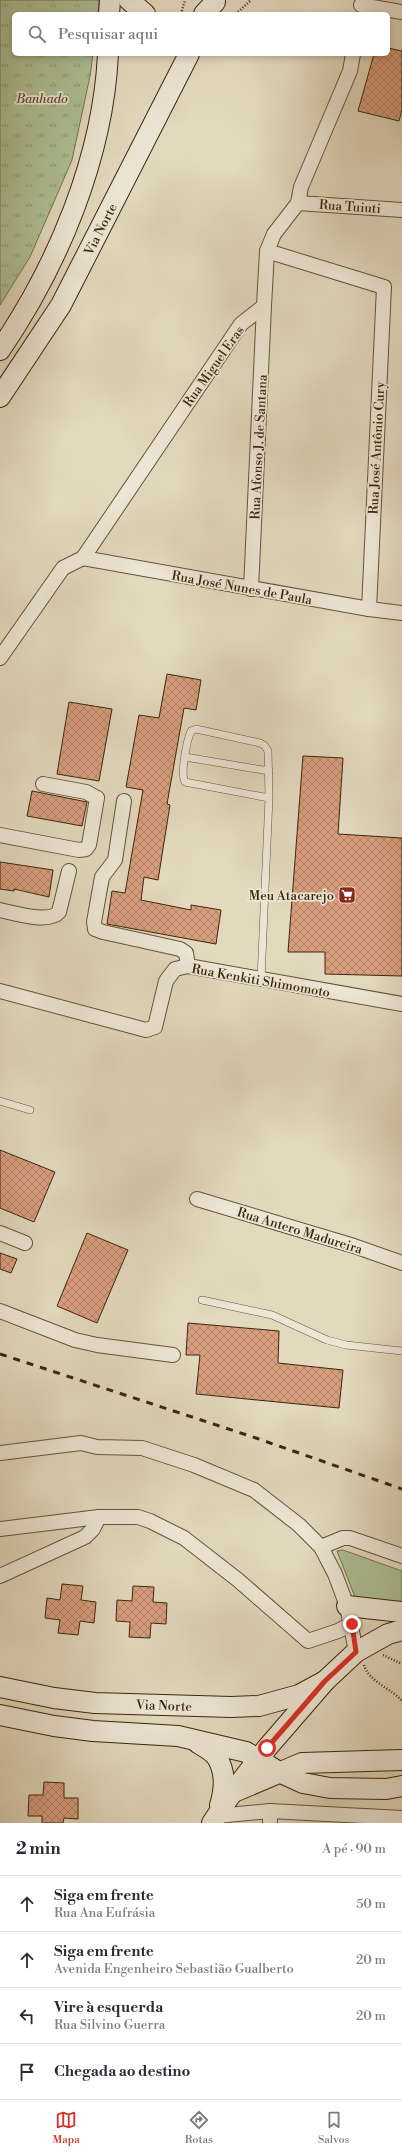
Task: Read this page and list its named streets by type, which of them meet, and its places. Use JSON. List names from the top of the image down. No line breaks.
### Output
{"streets":{"main road":["Via Norte"],"street":["Rua Tuiuti","Rua Miguel Eras","Rua Afonso J. de Santana","Rua José Antônio Cury","Rua José Nunes de Paula","Rua Kenkiti Shimomoto","Rua Antero Madureira"]},"crossings":[["Rua Miguel Eras","Rua Afonso J. de Santana"],["Rua Miguel Eras","Rua José Nunes de Paula"],["Rua Afonso J. de Santana","Rua José Nunes de Paula"],["Rua José Antônio Cury","Rua José Nunes de Paula"]],"parks":["Banhado"],"places":{"supermarket":["Meu Atacarejo"]},"page":{"search":"Pesquisar aqui","heading":["2 min","A pé · 90 m"],"list":[["Siga em frente","Rua Ana Eufrásia","50 m"],["Siga em frente","Avenida Engenheiro Sebastião Gualberto","20 m"],["Vire à esquerda","Rua Silvino Guerra","20 m"],"Chegada ao destino"],"nav":["Mapa","Rotas","Salvos"]}}
